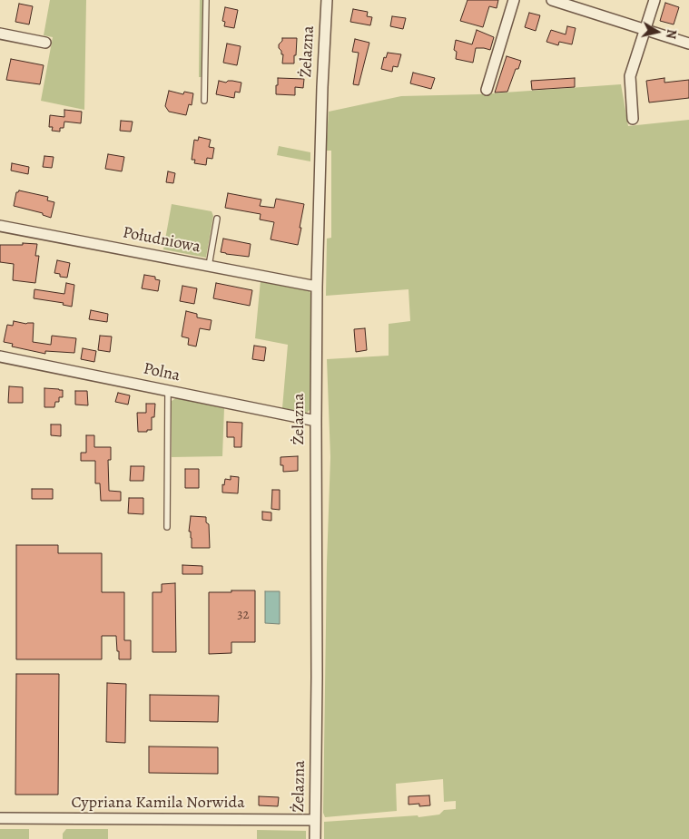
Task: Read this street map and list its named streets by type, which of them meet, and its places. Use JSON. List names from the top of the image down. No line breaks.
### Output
{"streets":{"street":["Żelazna","Południowa","Polna","Cypriana Kamila Norwida"]},"crossings":[["Żelazna","Południowa"],["Żelazna","Polna"],["Żelazna","Cypriana Kamila Norwida"]],"house_numbers":["32"],"north":"right"}
